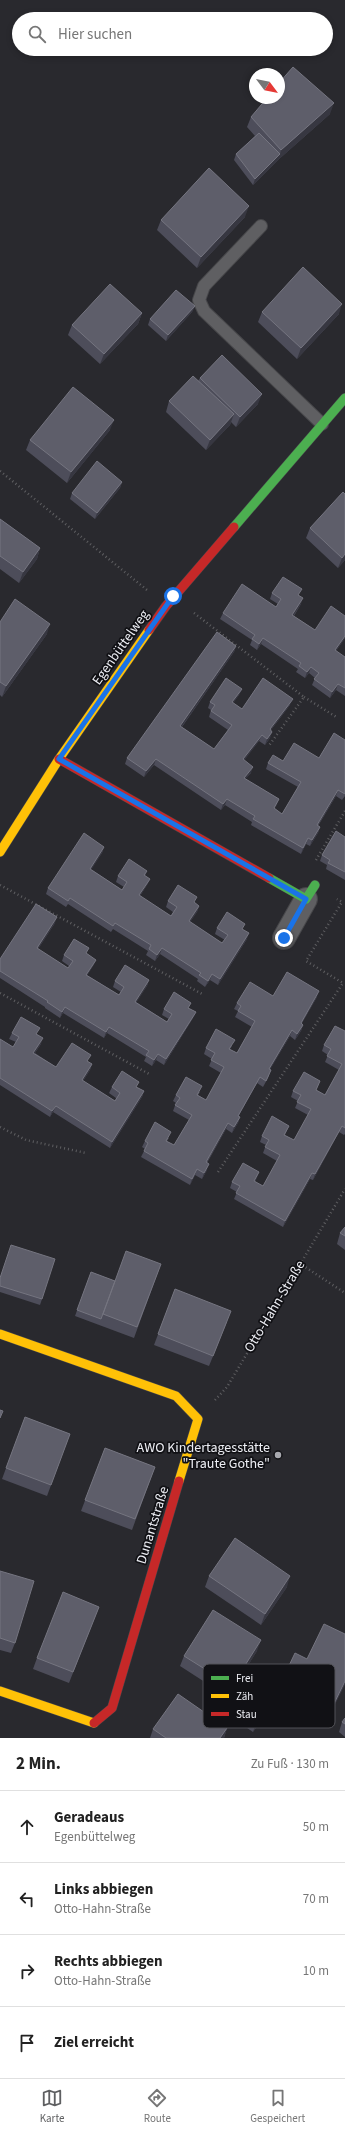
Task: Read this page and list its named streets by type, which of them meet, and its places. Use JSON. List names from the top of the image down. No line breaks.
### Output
{"streets":{"street":["Egenbüttelweg","Dunantstraße"],"path":["Otto-Hahn-Straße"]},"crossings":[["Otto-Hahn-Straße","Dunantstraße"]],"places":["AWO Kindertagesstätte \"Traute Gothe\""],"legend":["Frei","Zäh","Stau"],"north":"bottom right","page":{"search":"Hier suchen","heading":["2 Min.","Zu Fuß · 130 m"],"list":[["Geradeaus","Egenbüttelweg","50 m"],["Links abbiegen","Otto-Hahn-Straße","70 m"],["Rechts abbiegen","Otto-Hahn-Straße","10 m"],"Ziel erreicht"],"nav":["Karte","Route","Gespeichert"]}}
